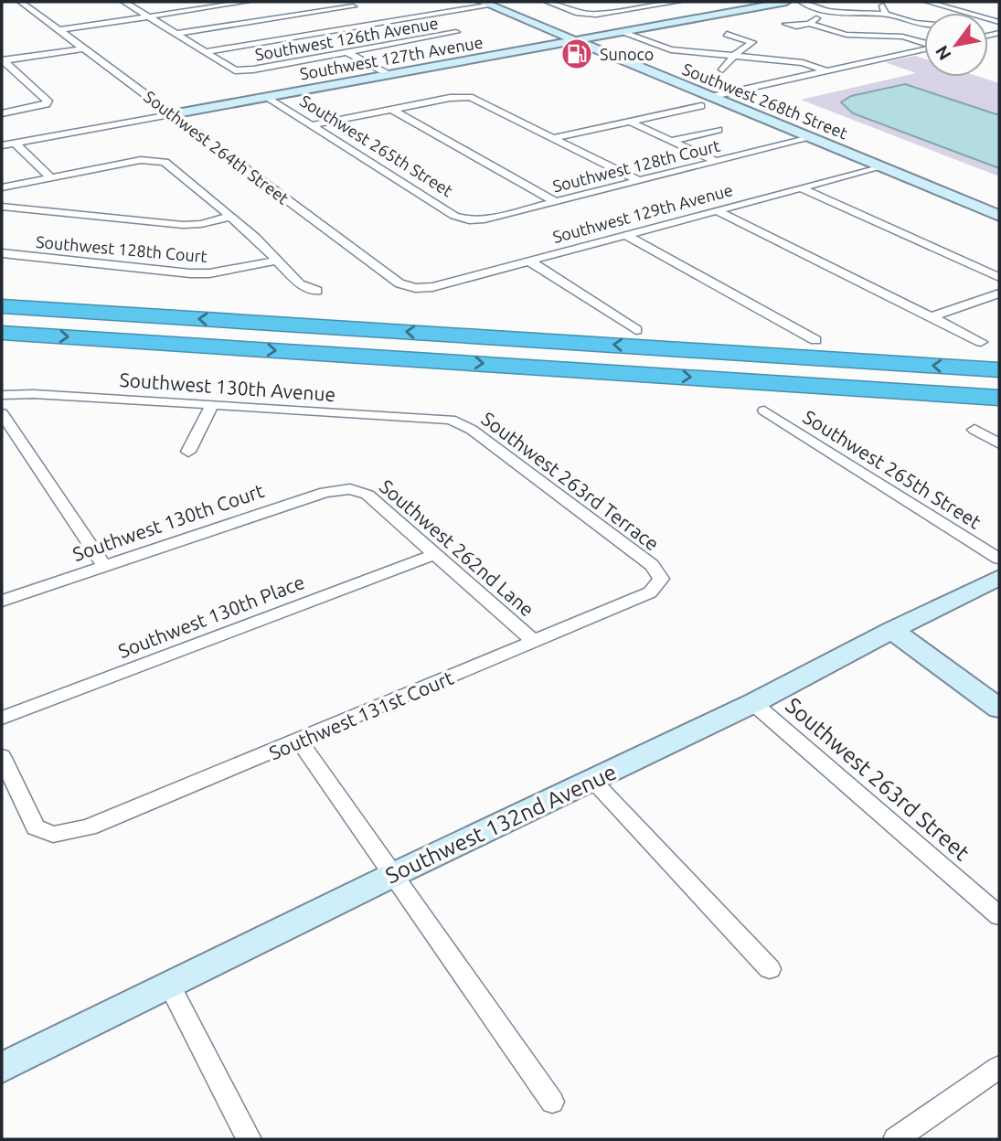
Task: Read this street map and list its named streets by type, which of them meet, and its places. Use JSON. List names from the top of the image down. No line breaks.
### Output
{"streets":{"main road":["Southwest 127th Avenue","Southwest 268th Street","Southwest 132nd Avenue"],"street":["Southwest 126th Avenue","Southwest 265th Street","Southwest 264th Street","Southwest 128th Court","Southwest 129th Avenue","Southwest 130th Avenue","Southwest 263rd Terrace","Southwest 130th Court","Southwest 262nd Lane","Southwest 130th Place","Southwest 131st Court","Southwest 263rd Street"]},"crossings":[["Southwest 127th Avenue","Southwest 268th Street"],["Southwest 127th Avenue","Southwest 265th Street"],["Southwest 127th Avenue","Southwest 264th Street"],["Southwest 268th Street","Southwest 128th Court"],["Southwest 268th Street","Southwest 129th Avenue"],["Southwest 265th Street","Southwest 128th Court"],["Southwest 264th Street","Southwest 129th Avenue"],["Southwest 130th Avenue","Southwest 263rd Terrace"],["Southwest 263rd Terrace","Southwest 131st Court"],["Southwest 130th Court","Southwest 262nd Lane"],["Southwest 262nd Lane","Southwest 130th Place"],["Southwest 262nd Lane","Southwest 131st Court"],["Southwest 263rd Street","Southwest 132nd Avenue"]],"places":{"fuel station":["Sunoco"]},"north":"bottom left"}
